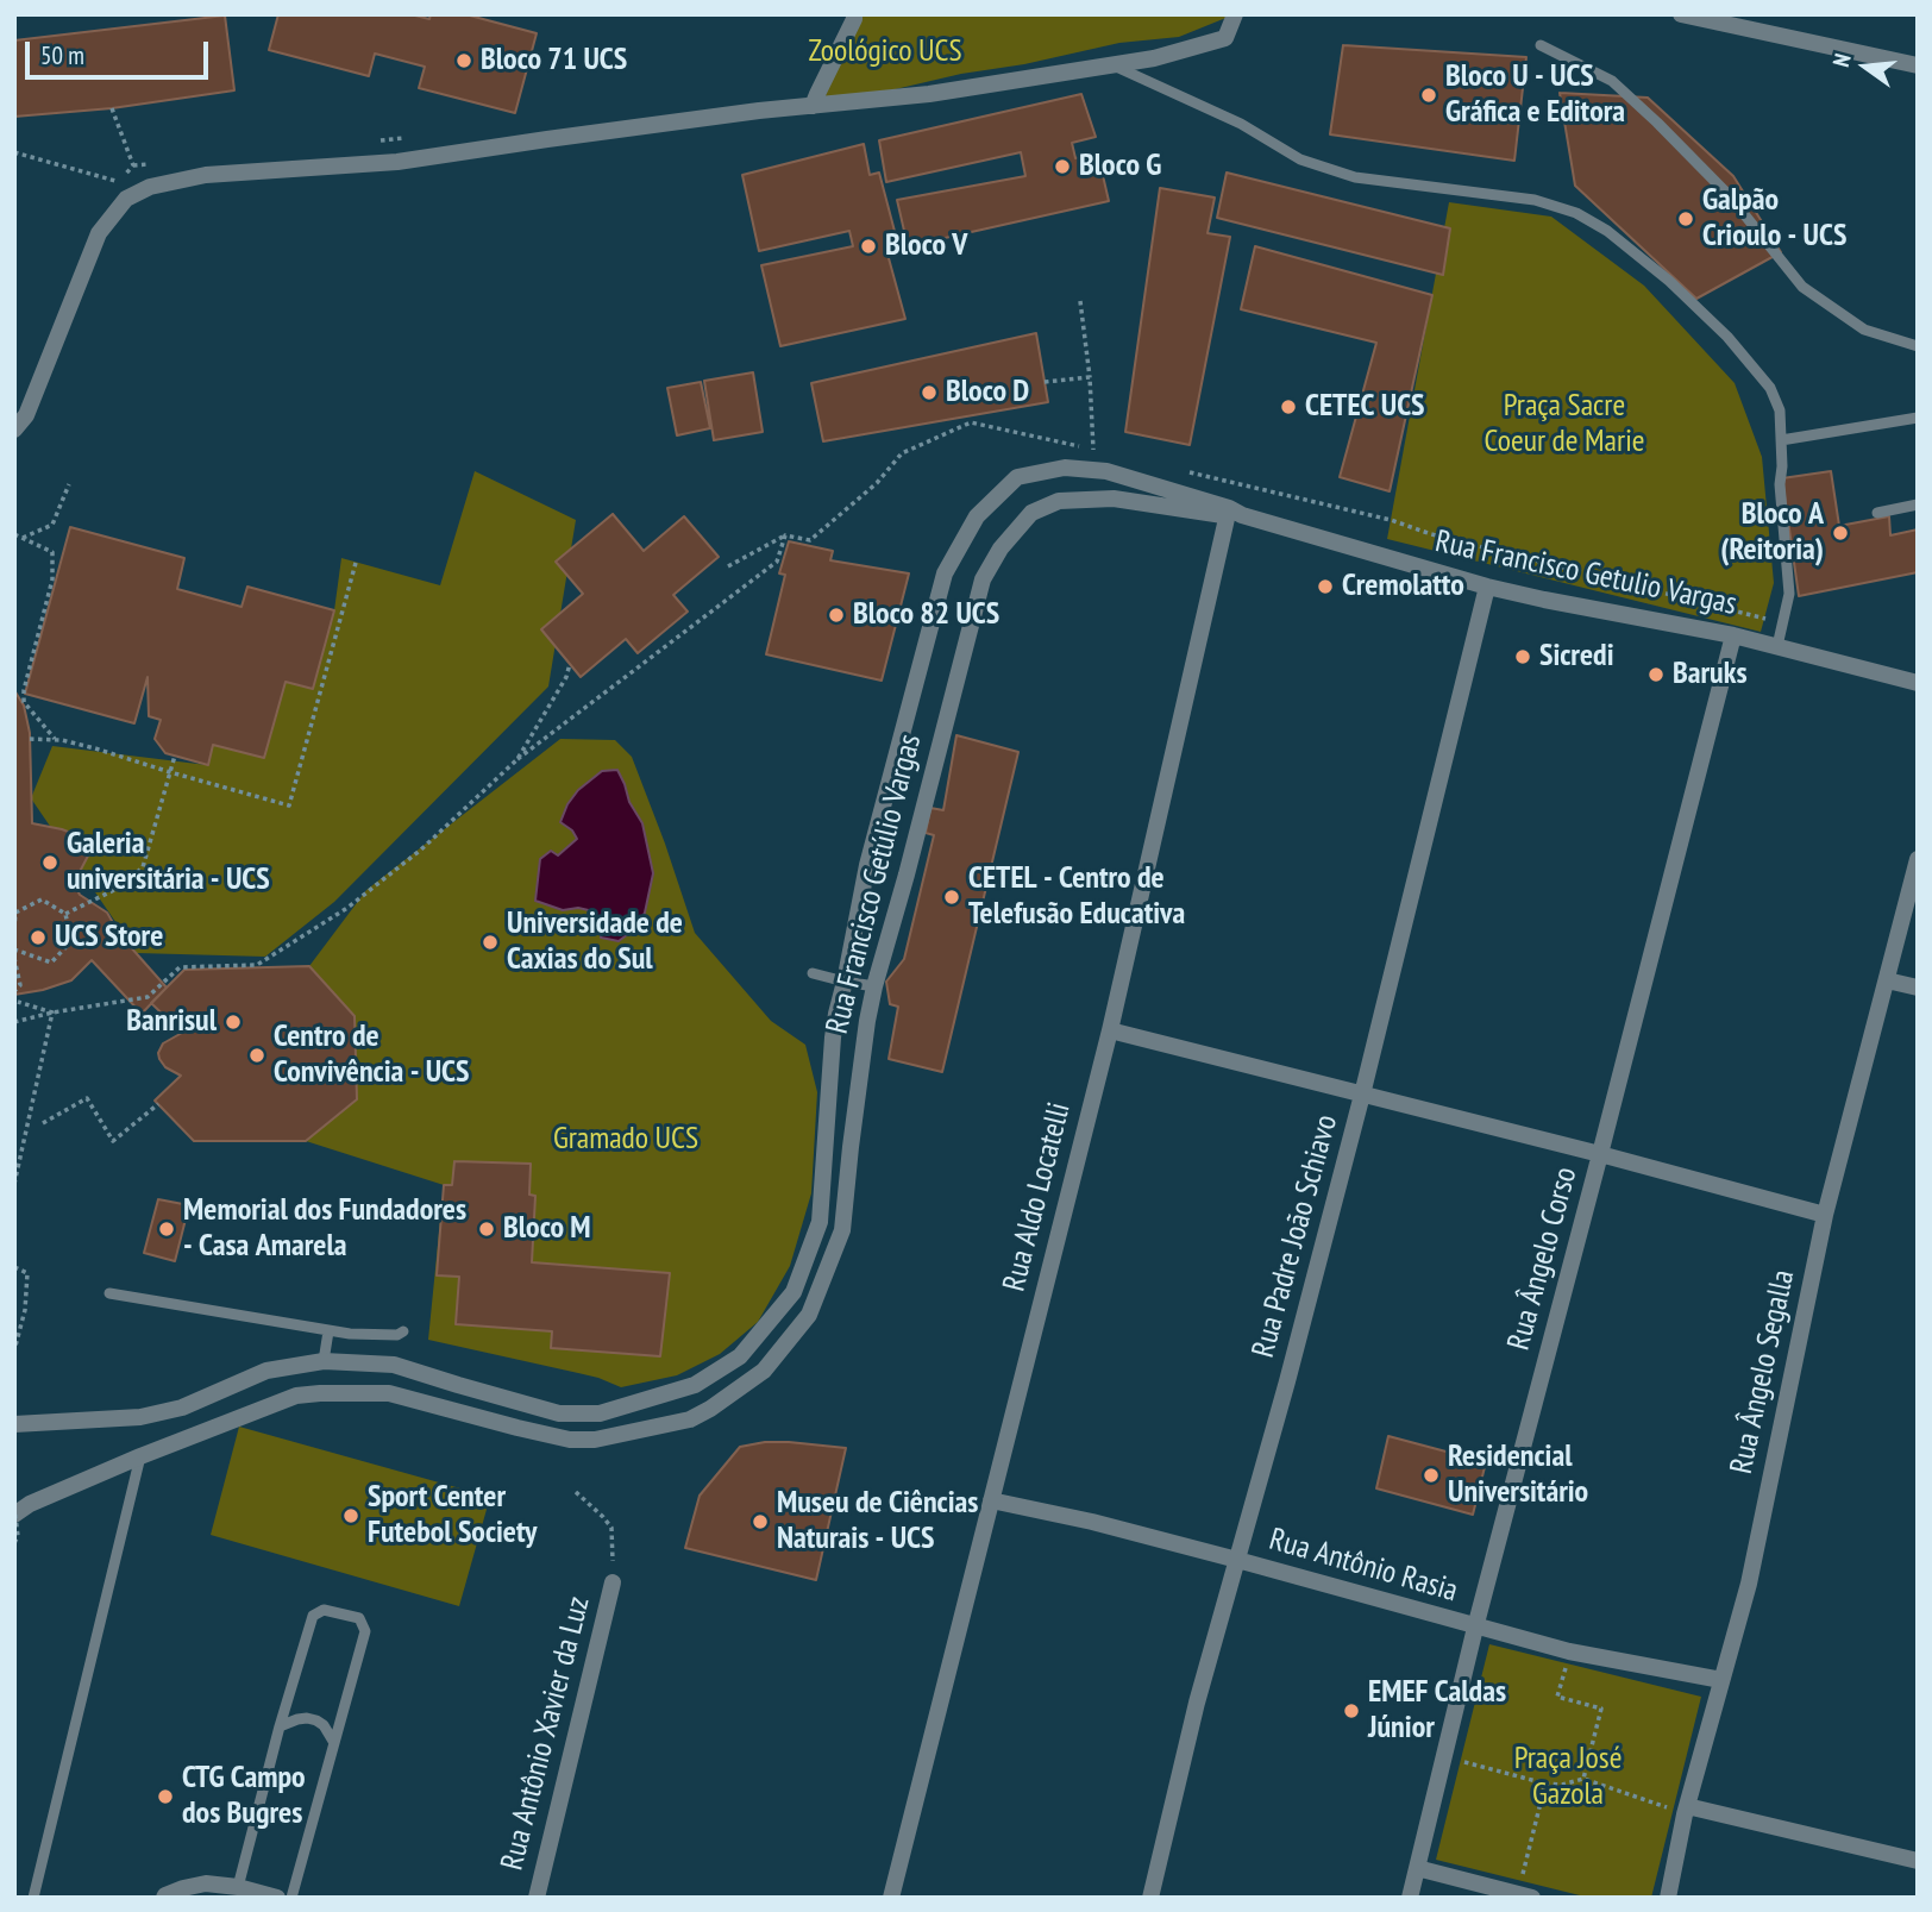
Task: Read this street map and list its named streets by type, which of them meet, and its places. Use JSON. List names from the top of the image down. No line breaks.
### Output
{"streets":{"street":["Rua Francisco Getulio Vargas","Rua Francisco Getúlio Vargas","Rua Aldo Locatelli","Rua Padre João Schiavo","Rua Ângelo Corso","Rua Ângelo Segalla","Rua Antônio Rasia","Rua Antônio Xavier da Luz"]},"crossings":[["Rua Francisco Getulio Vargas","Rua Francisco Getúlio Vargas"],["Rua Francisco Getulio Vargas","Rua Aldo Locatelli"],["Rua Francisco Getulio Vargas","Rua Padre João Schiavo"],["Rua Francisco Getulio Vargas","Rua Ângelo Corso"],["Rua Aldo Locatelli","Rua Antônio Rasia"],["Rua Padre João Schiavo","Rua Antônio Rasia"],["Rua Ângelo Corso","Rua Antônio Rasia"],["Rua Ângelo Segalla","Rua Antônio Rasia"]],"parks":["Zoológico UCS","Praça Sacre Coeur de Marie","Gramado UCS","Praça José Gazola"],"places":["Bloco 71 UCS","Bloco U - UCS Gráfica e Editora","Bloco G","Galpão Crioulo - UCS","Bloco V","Bloco D","CETEC UCS","Bloco A (Reitoria)","Cremolatto","Bloco 82 UCS","Sicredi","Baruks","Galeria universitária - UCS","CETEL - Centro de Telefusão Educativa","UCS Store","Universidade de Caxias do Sul","Banrisul","Centro de Convivência - UCS","Memorial dos Fundadores - Casa Amarela","Bloco M","Residencial Universitário","Sport Center Futebol Society","Museu de Ciências Naturais - UCS","EMEF Caldas Júnior","CTG Campo dos Bugres"],"scale_bar":"50 m","north":"left"}
